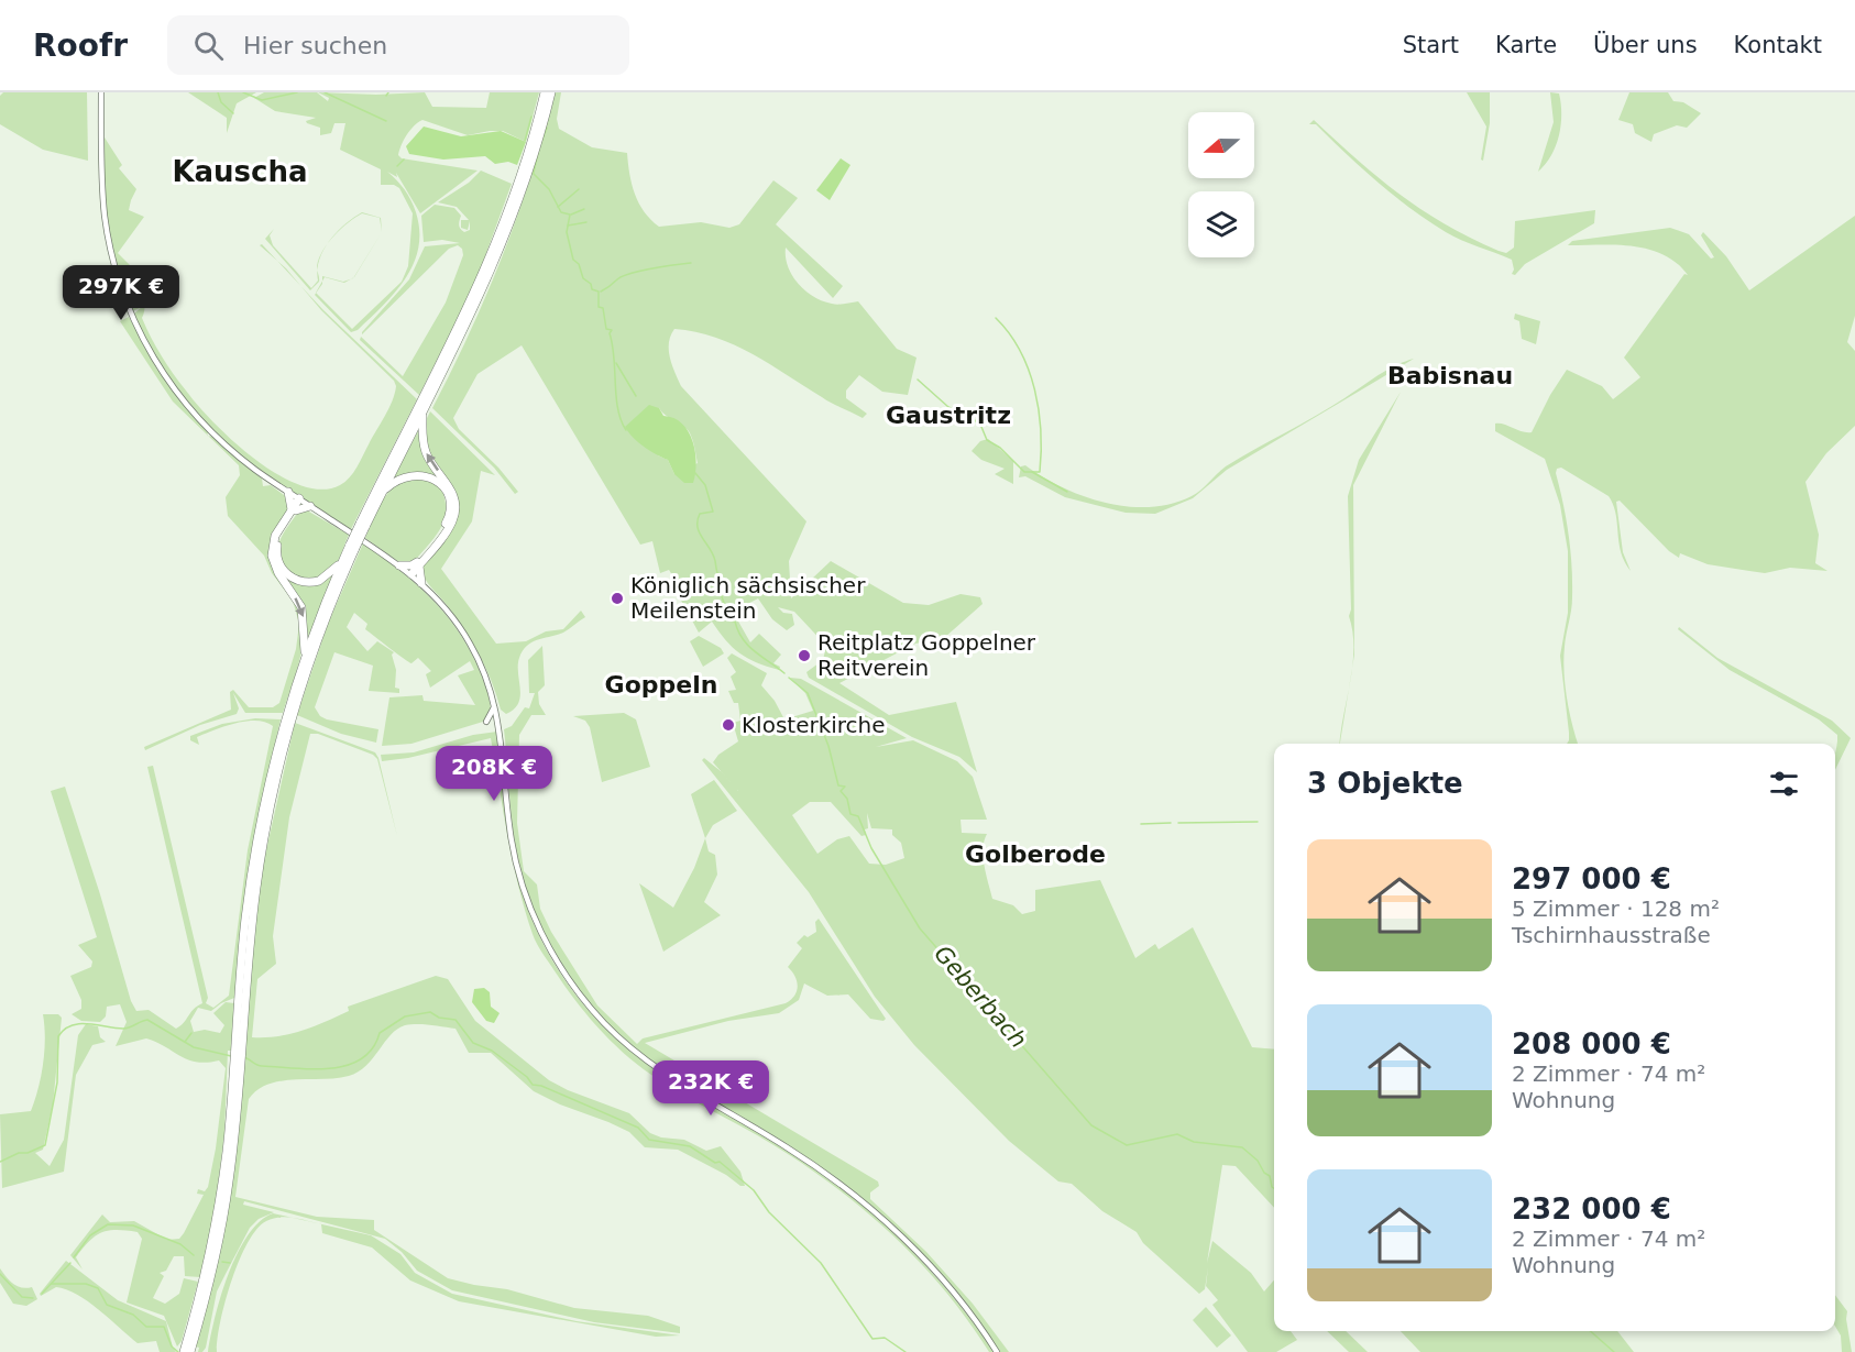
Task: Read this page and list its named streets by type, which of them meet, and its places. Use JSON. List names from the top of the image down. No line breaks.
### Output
{"districts":["Kauscha","Babisnau","Gaustritz","Goppeln","Golberode"],"water":["Geberbach"],"places":["Königlich sächsischer Meilenstein","Reitplatz Goppelner Reitverein","Klosterkirche"],"north":"left","page":{"header":"Roofr","search":"Hier suchen","nav":["Start","Karte","Über uns","Kontakt"],"price":["297K €","208K €","232K €"],"heading":"3 Objekte","list":[{"name":"297 000 €","note":"5 Zimmer · 128 m² · Tschirnhausstraße"},{"name":"208 000 €","note":"2 Zimmer · 74 m² · Wohnung"},{"name":"232 000 €","note":"2 Zimmer · 74 m² · Wohnung"}]}}
